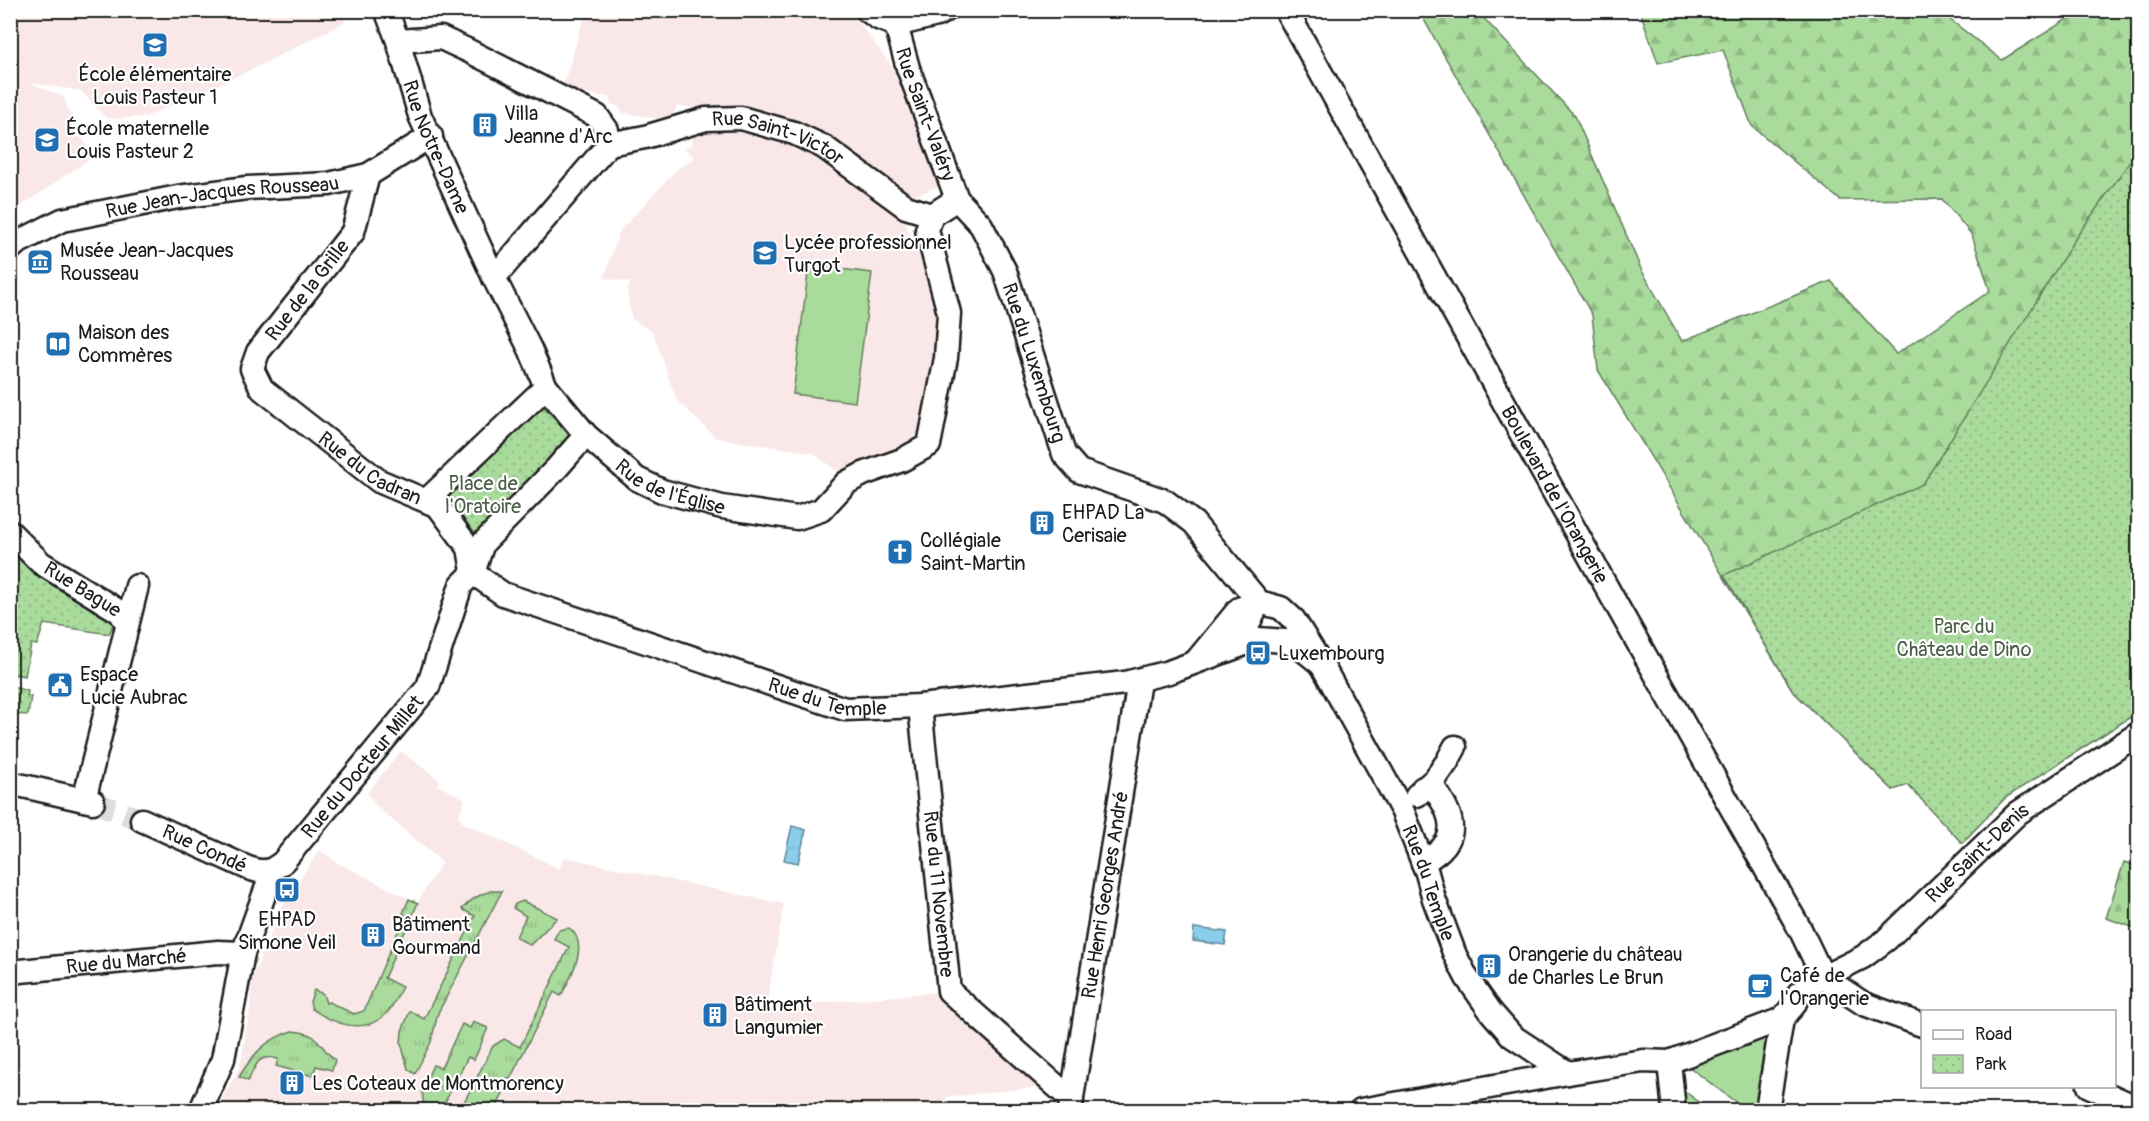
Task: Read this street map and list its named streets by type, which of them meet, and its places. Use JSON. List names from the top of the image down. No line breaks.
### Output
{"streets":{"street":["Rue Saint-Valéry","Rue Saint-Victor","Rue Notre-Dame","Rue Jean-Jacques Rousseau","Rue de la Grille","Rue du Luxembourg","Rue du Cadran","Rue de l'Église","Boulevard de l'Orangerie","Rue Bague","Rue du Temple","Rue du Docteur Millet","Rue Condé","Rue Saint-Denis","Rue du 11 Novembre","Rue Henri Georges André","Rue du Marché"]},"crossings":[["Rue Saint-Valéry","Rue du Luxembourg"],["Rue Saint-Victor","Rue de l'Église"],["Rue Notre-Dame","Rue Jean-Jacques Rousseau"],["Rue Notre-Dame","Rue de l'Église"],["Rue Jean-Jacques Rousseau","Rue de la Grille"],["Rue de la Grille","Rue du Cadran"],["Rue du Luxembourg","Rue du Temple"],["Rue du Cadran","Rue du Temple"],["Rue du Cadran","Rue du Docteur Millet"],["Rue de l'Église","Rue du Docteur Millet"],["Boulevard de l'Orangerie","Rue Saint-Denis"],["Rue du Temple","Rue du Docteur Millet"],["Rue du Temple","Rue du 11 Novembre"],["Rue du Temple","Rue Henri Georges André"],["Rue du Docteur Millet","Rue Condé"],["Rue du 11 Novembre","Rue Henri Georges André"]],"parks":["Place de l'Oratoire","Parc du Château de Dino"],"places":{"school or university":["École élémentaire Louis Pasteur 1","École maternelle Louis Pasteur 2","Lycée professionnel Turgot"],"building":["Villa Jeanne d'Arc","EHPAD La Cerisaie","Bâtiment Gourmand","Orangerie du château de Charles Le Brun","Bâtiment Langumier","Les Coteaux de Montmorency"],"museum":["Musée Jean-Jacques Rousseau"],"library":["Maison des Commères"],"church":["Collégiale Saint-Martin"],"bus stop":["Luxembourg","EHPAD Simone Veil"],"public building":["Espace Lucie Aubrac"],"cafe":["Café de l'Orangerie"]},"legend":["Road","Park"]}
